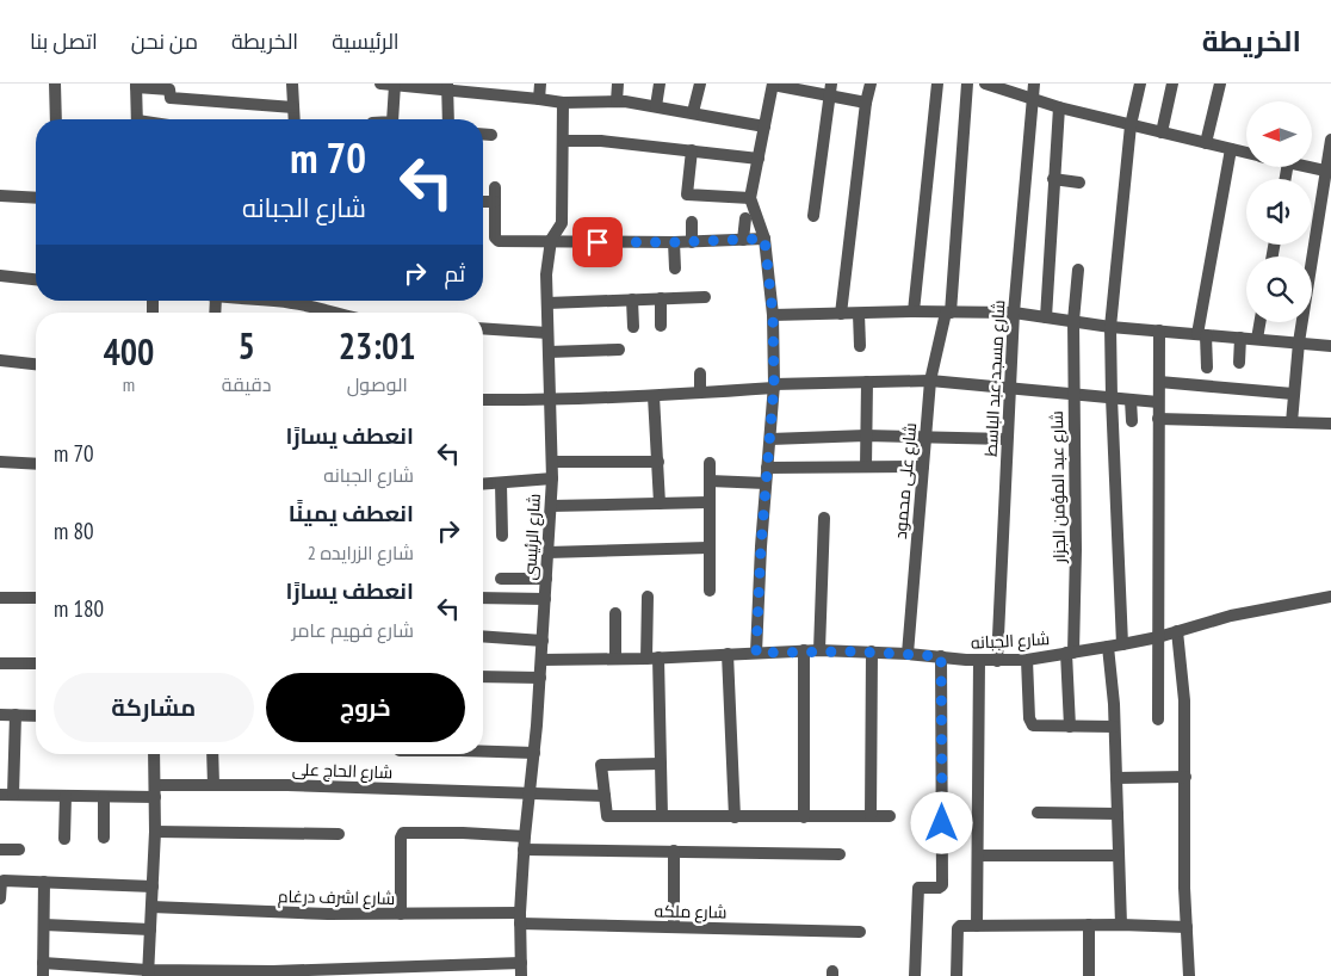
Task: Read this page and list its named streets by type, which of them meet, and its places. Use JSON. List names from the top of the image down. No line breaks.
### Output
{"streets":{"street":["شارع مسجد عبد الباسط","شارع على محمود","شارع عبد المؤمن الجزار","شارع الرئيسى","شارع الجبانه","شارع الحاج على","شارع اشرف درغام","شارع ملكه"]},"crossings":[["شارع مسجد عبد الباسط","شارع الجبانه"],["شارع على محمود","شارع الجبانه"],["شارع عبد المؤمن الجزار","شارع الجبانه"],["شارع الرئيسى","شارع الجبانه"],["شارع الرئيسى","شارع الحاج على"],["شارع الرئيسى","شارع اشرف درغام"],["شارع الرئيسى","شارع ملكه"],["شارع اشرف درغام","شارع ملكه"]],"north":"left","page":{"header":"الخريطة","nav":["الرئيسية","الخريطة","من نحن","اتصل بنا"],"turn":["70 m","شارع الجبانه"],"then":"ثم","eta":["23:01","الوصول","5","دقيقة","400","m"],"list":[{"name":"انعطف يسارًا","note":"شارع الجبانه","value":"70 m"},{"name":"انعطف يمينًا","note":"شارع الزرايده 2","value":"80 m"},{"name":"انعطف يسارًا","note":"شارع فهيم عامر","value":"180 m"}],"buttons":["خروج","مشاركة"]}}
